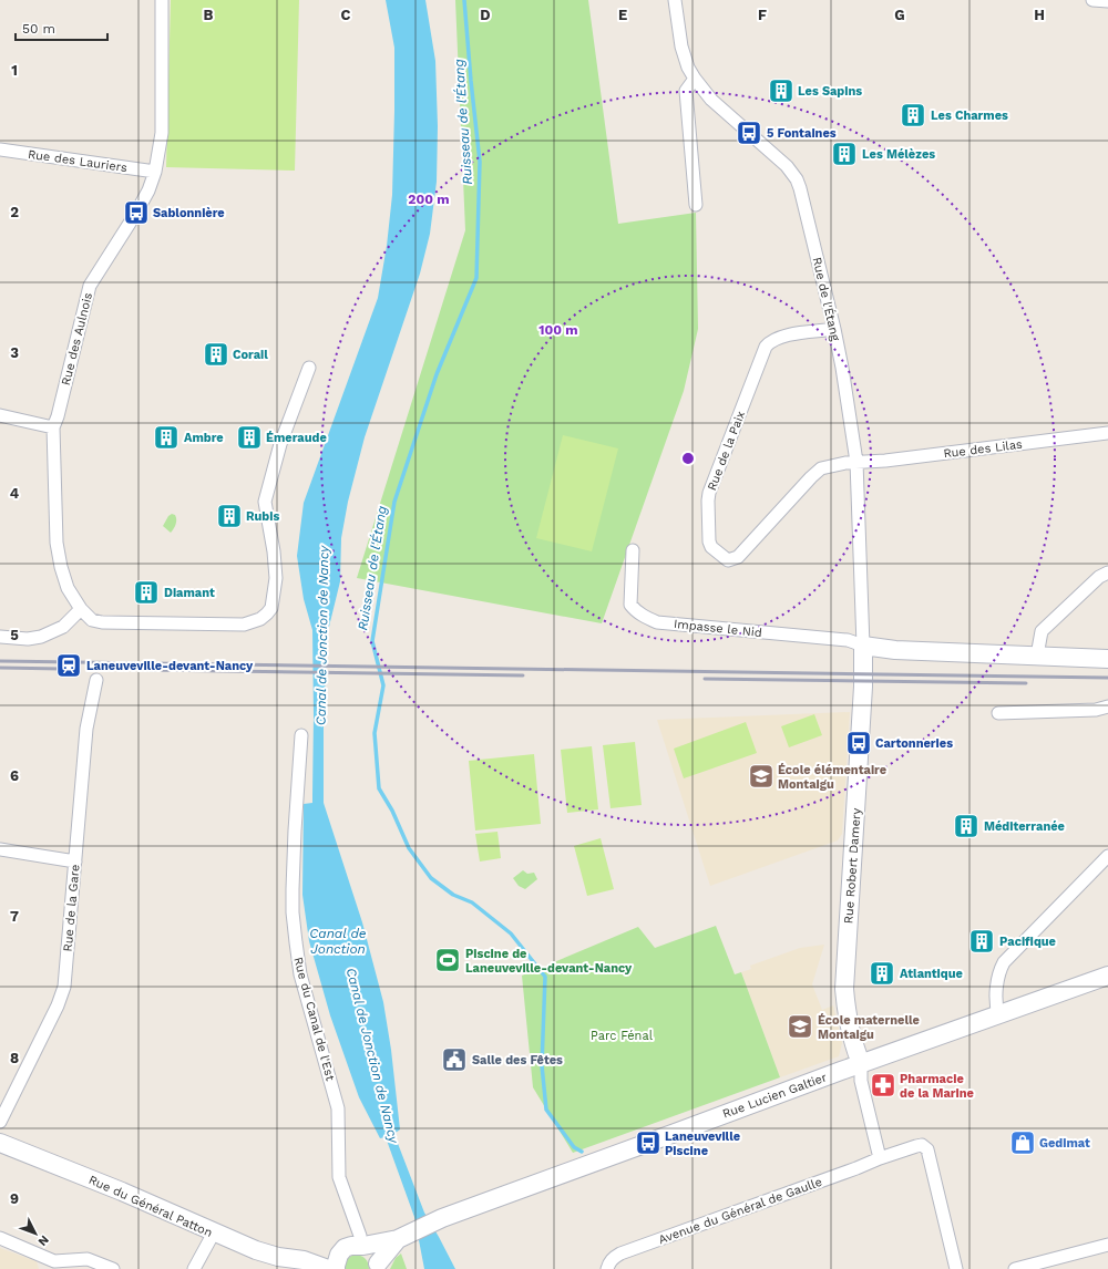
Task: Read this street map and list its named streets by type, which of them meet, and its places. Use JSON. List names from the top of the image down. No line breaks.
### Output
{"streets":{"main road":["Rue Robert Damery","Rue Lucien Galtier","Rue du Général Patton"],"street":["Rue des Lauriers","Rue de l'Étang","Rue des Aulnois","Rue des Lilas","Rue de la Paix","Impasse le Nid","Rue de la Gare","Rue du Canal de l'Est","Avenue du Général de Gaulle"]},"crossings":[["Rue des Lauriers","Rue des Aulnois"],["Rue de l'Étang","Rue des Lilas"],["Rue de l'Étang","Rue de la Paix"],["Rue de l'Étang","Impasse le Nid"],["Rue de l'Étang","Rue Robert Damery"],["Rue des Lilas","Rue de la Paix"],["Impasse le Nid","Rue Robert Damery"],["Rue Robert Damery","Rue Lucien Galtier"],["Rue du Canal de l'Est","Rue du Général Patton"],["Rue Lucien Galtier","Rue du Général Patton"]],"water":["Ruisseau de l'Étang","Canal de Jonction de Nancy","Canal de Jonction"],"parks":["Parc Fénal"],"places":{"building":["Les Sapins","Les Charmes","Les Mélèzes","Corail","Ambre","Émeraude","Rubis","Diamant","Méditerranée","Pacifique","Atlantique"],"bus stop":["5 Fontaines","Sablonnière","Cartonneries","Laneuveville Piscine"],"station":["Laneuveville-devant-Nancy"],"school or university":["École élémentaire Montaigu","École maternelle Montaigu"],"sports":["Piscine de Laneuveville-devant-Nancy"],"public building":["Salle des Fêtes"],"pharmacy":["Pharmacie de la Marine"],"shop":["Gedimat"]},"scale_bar":"50 m","north":"bottom right","grid":{"columns":["B","C","D","E","F","G","H"],"rows":["1","2","3","4","5","6","7","8","9"]},"rings":["200 m","100 m"]}
